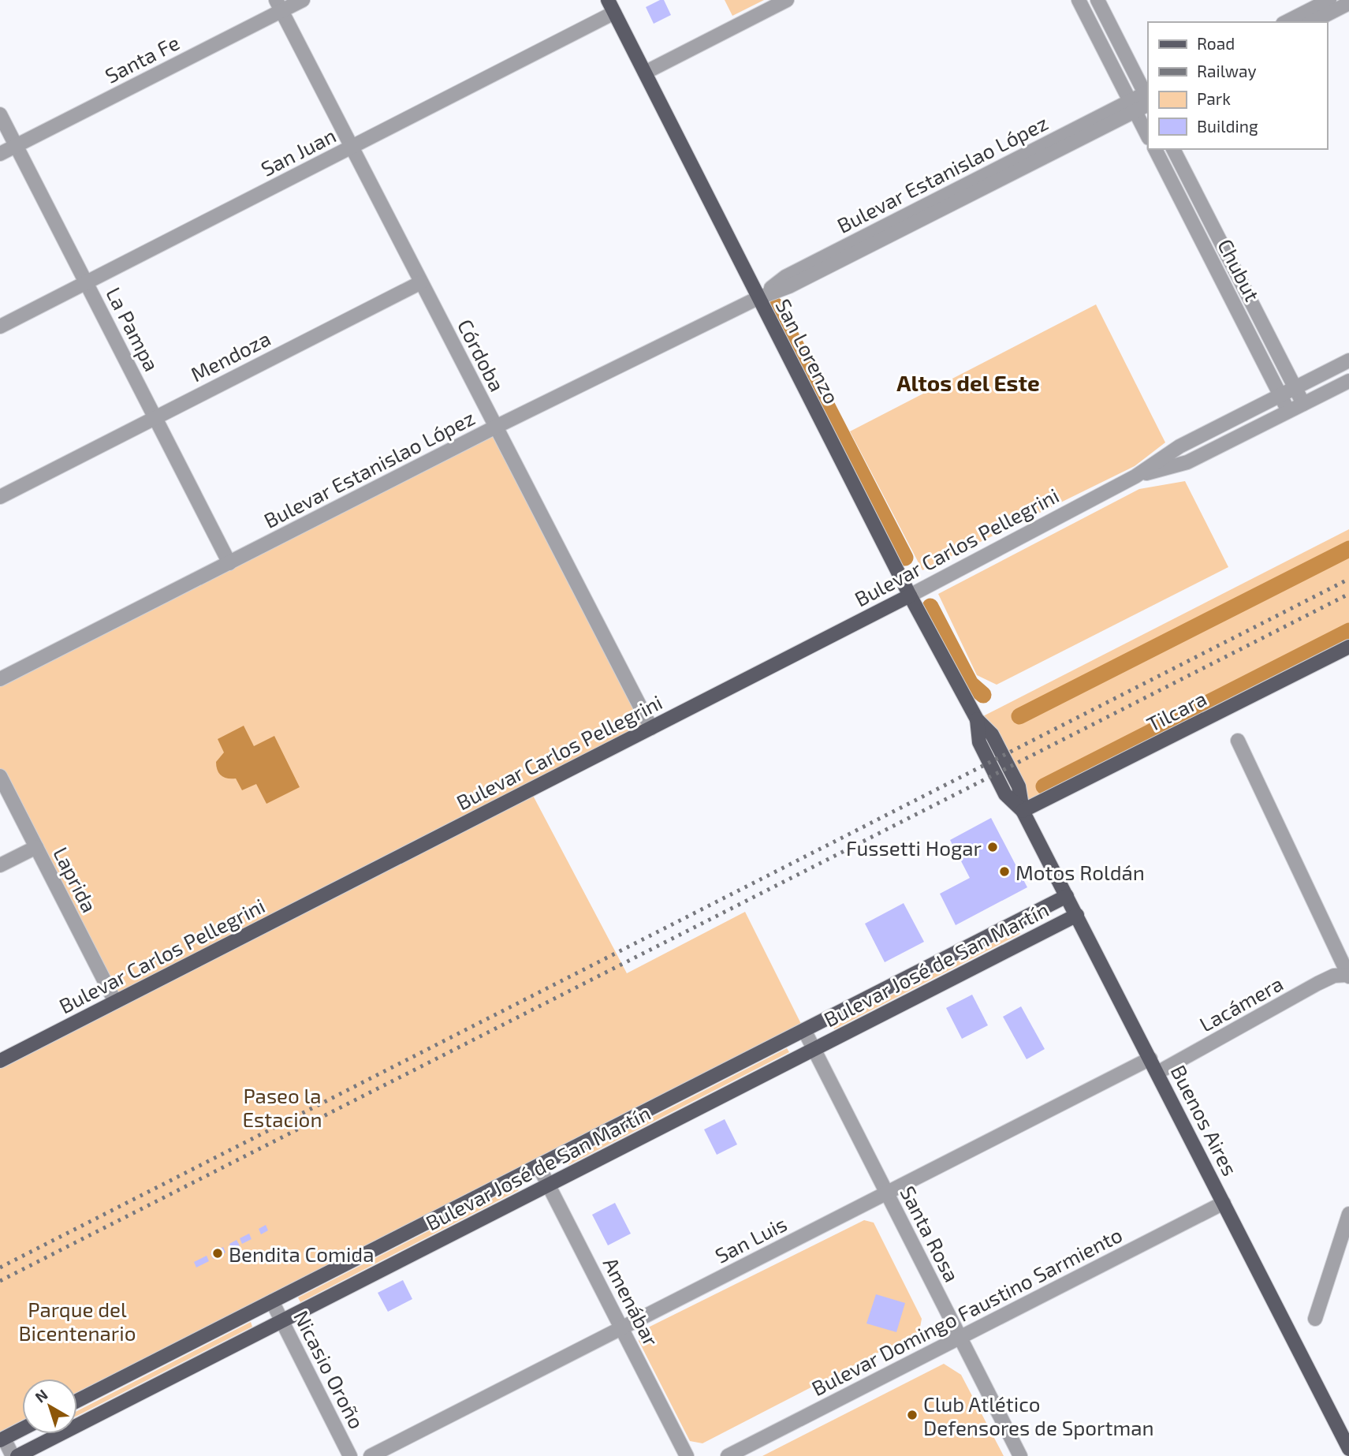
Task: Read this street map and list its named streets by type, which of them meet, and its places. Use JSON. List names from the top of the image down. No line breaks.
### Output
{"streets":{"main road":["San Lorenzo","Bulevar Carlos Pellegrini","Tilcara","Bulevar José de San Martín","Buenos Aires"],"street":["Santa Fe","San Juan","Bulevar Estanislao López","Chubut","La Pampa","Córdoba","Mendoza","Laprida","Lacámera","Santa Rosa","San Luis","Amenábar","Bulevar Domingo Faustino Sarmiento","Nicasio Oroño"]},"crossings":[["Santa Fe","La Pampa"],["Santa Fe","Córdoba"],["San Juan","La Pampa"],["San Juan","San Lorenzo"],["San Juan","Córdoba"],["Bulevar Estanislao López","La Pampa"],["Bulevar Estanislao López","San Lorenzo"],["Bulevar Estanislao López","Córdoba"],["Chubut","Bulevar Carlos Pellegrini"],["La Pampa","Mendoza"],["San Lorenzo","Bulevar Carlos Pellegrini"],["San Lorenzo","Buenos Aires"],["Córdoba","Mendoza"],["Córdoba","Bulevar Carlos Pellegrini"],["Bulevar Carlos Pellegrini","Laprida"],["Tilcara","Buenos Aires"],["Bulevar José de San Martín","Buenos Aires"],["Bulevar José de San Martín","Santa Rosa"],["Bulevar José de San Martín","Amenábar"],["Bulevar José de San Martín","Nicasio Oroño"],["Lacámera","Buenos Aires"],["Buenos Aires","San Luis"],["Buenos Aires","Bulevar Domingo Faustino Sarmiento"],["Santa Rosa","San Luis"],["Santa Rosa","Bulevar Domingo Faustino Sarmiento"],["San Luis","Amenábar"]],"districts":["Altos del Este"],"parks":["Paseo la Estacion","Parque del Bicentenario"],"places":["Fussetti Hogar","Motos Roldán","Bendita Comida","Club Atlético Defensores de Sportman"],"legend":["Road","Railway","Park","Building"],"north":"top left"}
